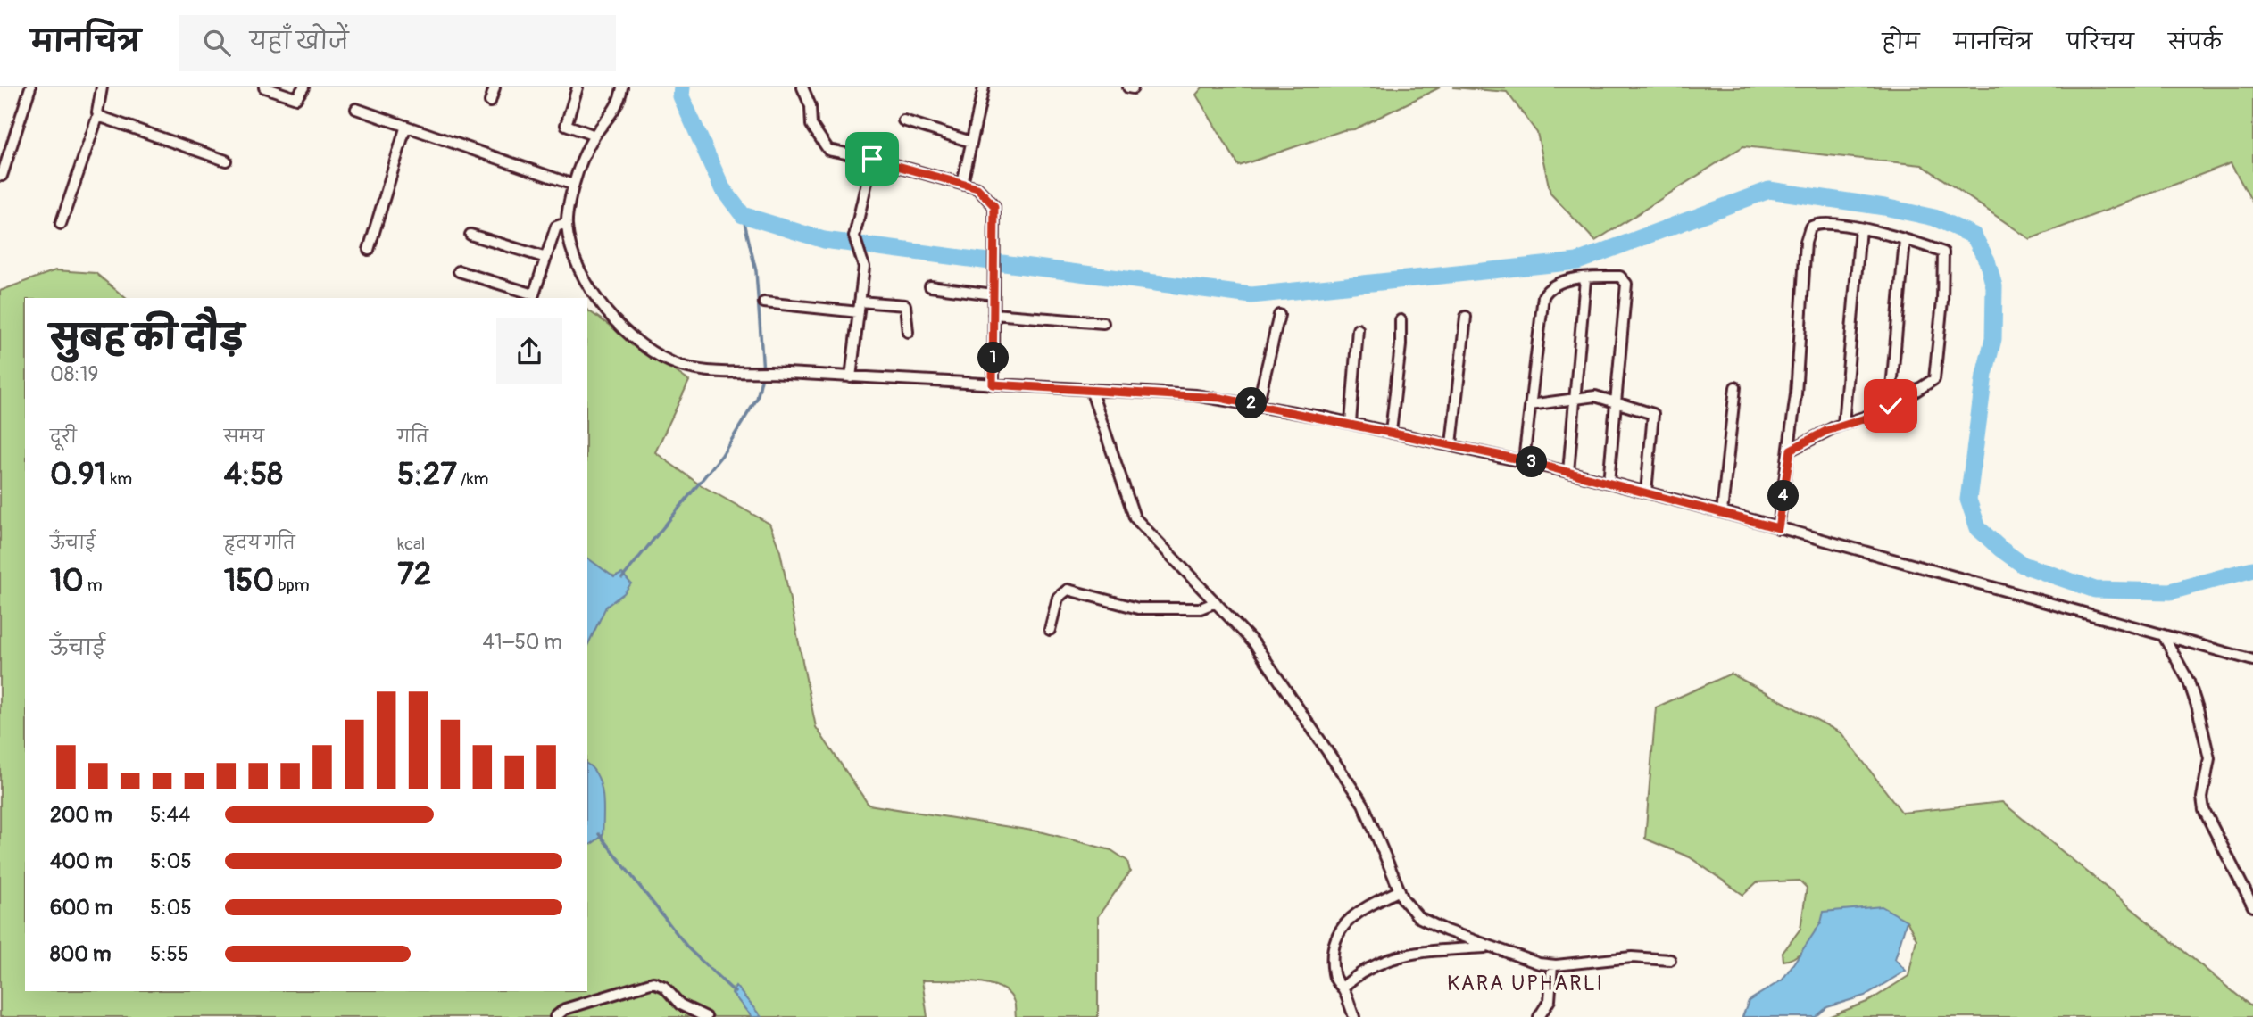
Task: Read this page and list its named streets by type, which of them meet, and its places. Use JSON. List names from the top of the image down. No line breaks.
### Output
{"districts":["KARA UPHARLI"],"page":{"header":"मानचित्र","search":"यहाँ खोजें","nav":["होम","मानचित्र","परिचय","संपर्क"],"heading":["सुबह की दौड़","08:19"],"pins":["1","2","3","4"],"stats":[["दूरी","0.91 km"],["समय","4:58"],["गति","5:27 /km"],["ऊँचाई","10 m"],["हृदय गति","150 bpm"],["kcal","72"]],"chart":["ऊँचाई","41–50 m"],"list":[{"name":"200 m","note":"5:44"},{"name":"400 m","note":"5:05"},{"name":"600 m","note":"5:05"},{"name":"800 m","note":"5:55"}]}}
